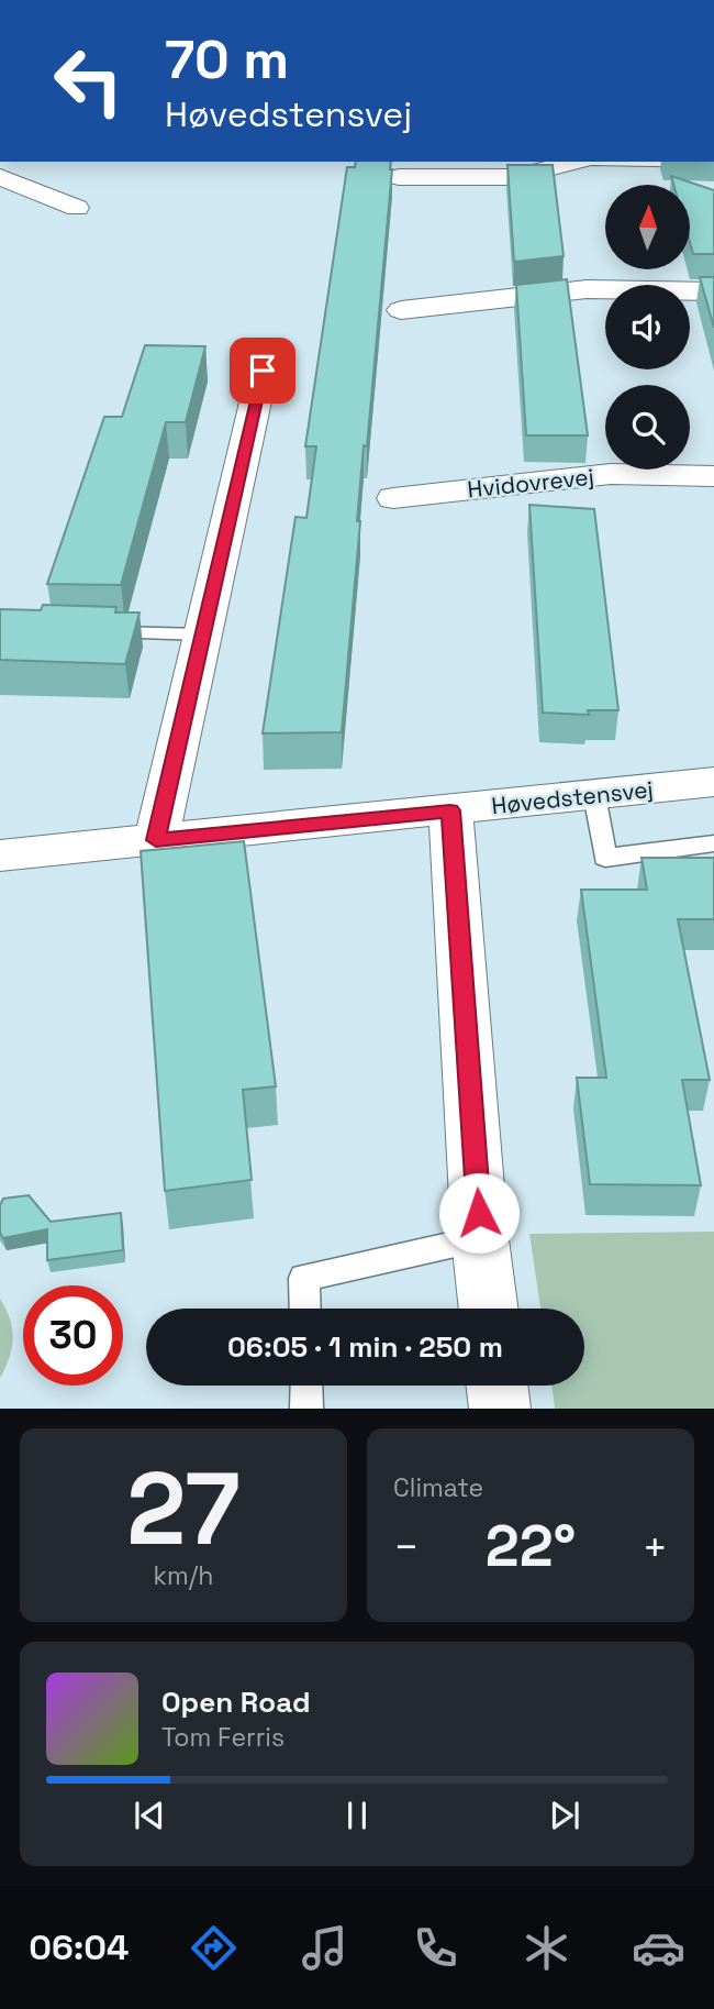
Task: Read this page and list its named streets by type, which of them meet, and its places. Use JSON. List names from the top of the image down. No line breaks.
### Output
{"streets":{"street":["Hvidovrevej","Høvedstensvej"]},"north":"top","page":{"turn":["70 m","Høvedstensvej"],"limit":"30","trip":"06:05 · 1 min · 250 m","tile":[["27","km/h"],"Climate"],"heat":["−","22°","+"],"song":["Open Road","Tom Ferris"],"tabs":"06:04"}}
